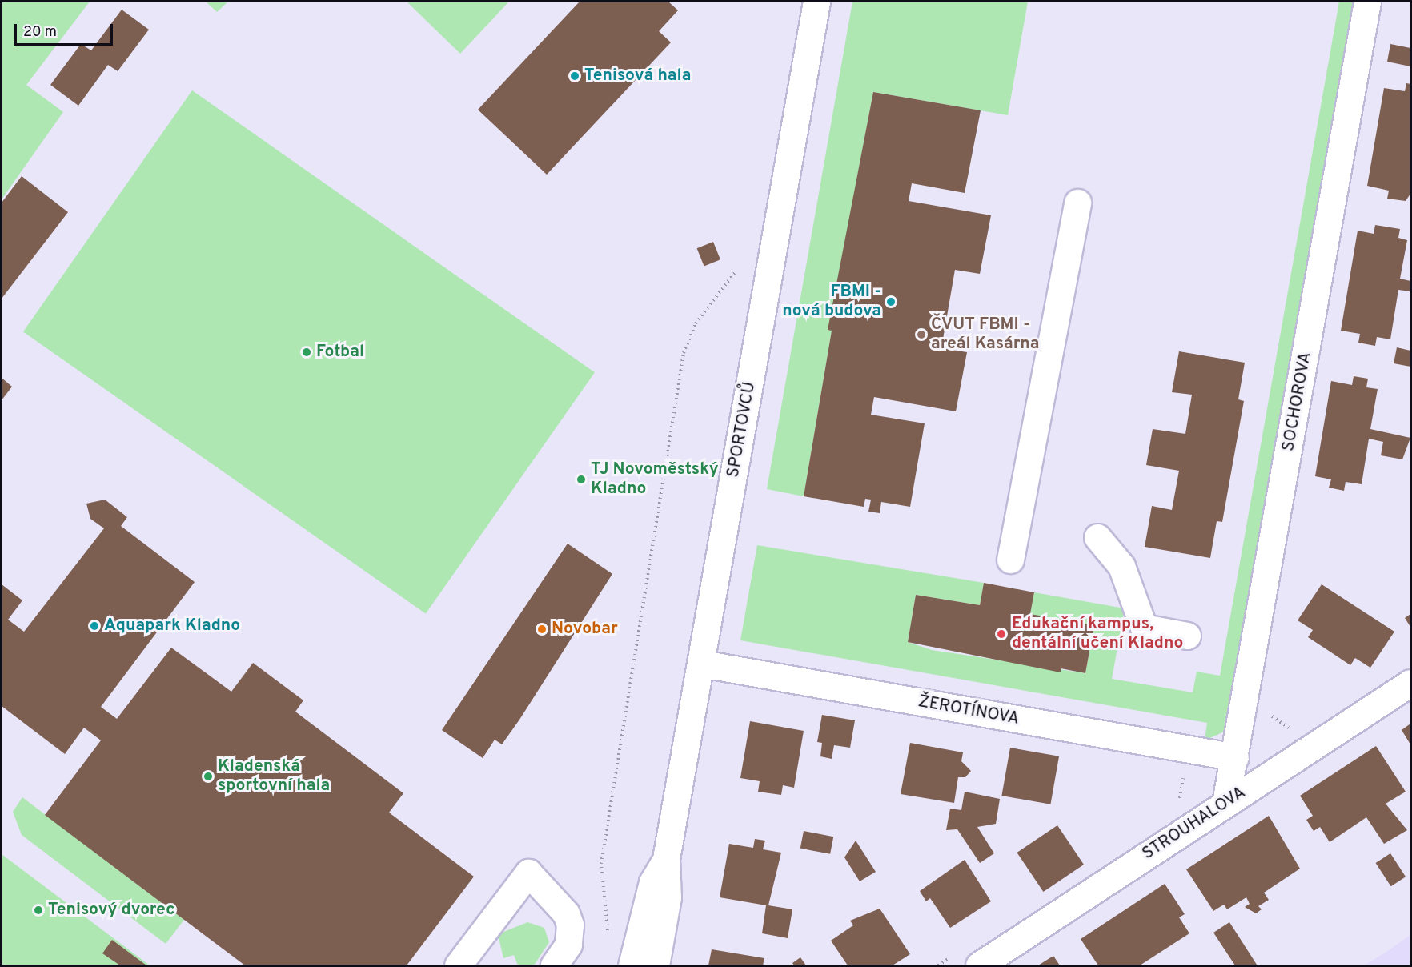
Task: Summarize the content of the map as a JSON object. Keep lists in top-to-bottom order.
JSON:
{
  "streets": {
    "street": [
      "SOCHOROVA",
      "SPORTOVCŮ",
      "ŽEROTÍNOVA",
      "STROUHALOVA"
    ]
  },
  "crossings": [
    ["SOCHOROVA", "ŽEROTÍNOVA"],
    ["SOCHOROVA", "STROUHALOVA"],
    ["SPORTOVCŮ", "ŽEROTÍNOVA"]
  ],
  "places": [
    "Tenisová hala",
    "FBMI - nová budova",
    "ČVUT FBMI - areál Kasárna",
    "Fotbal",
    "TJ Novoměstský Kladno",
    "Aquapark Kladno",
    "Novobar",
    "Edukační kampus, dentální učení Kladno",
    "Kladenská sportovní hala",
    "Tenisový dvorec"
  ],
  "scale_bar": "20 m"
}
